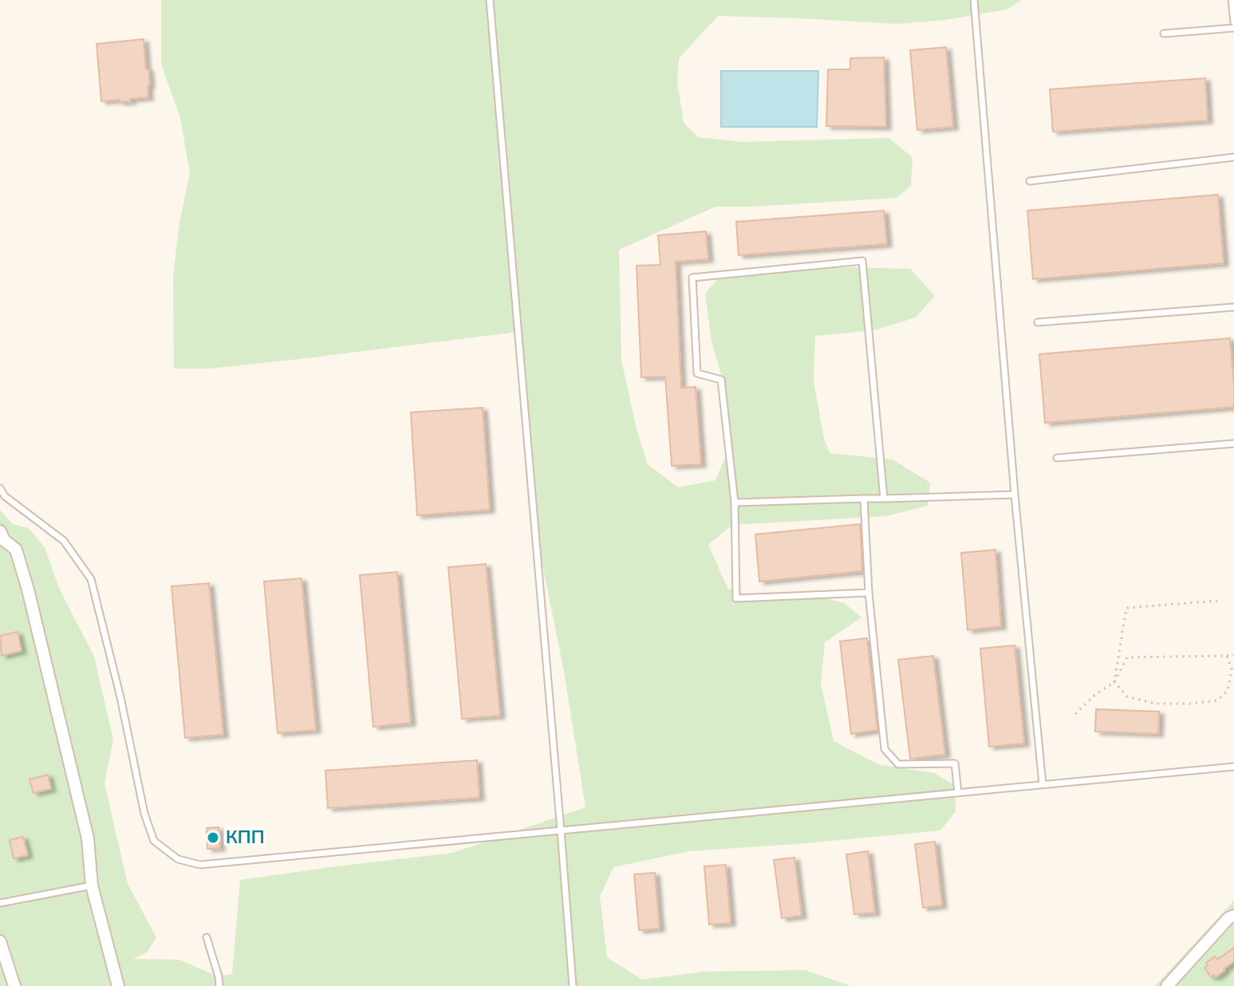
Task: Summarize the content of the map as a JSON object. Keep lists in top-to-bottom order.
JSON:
{
  "places": ["КПП"]
}
